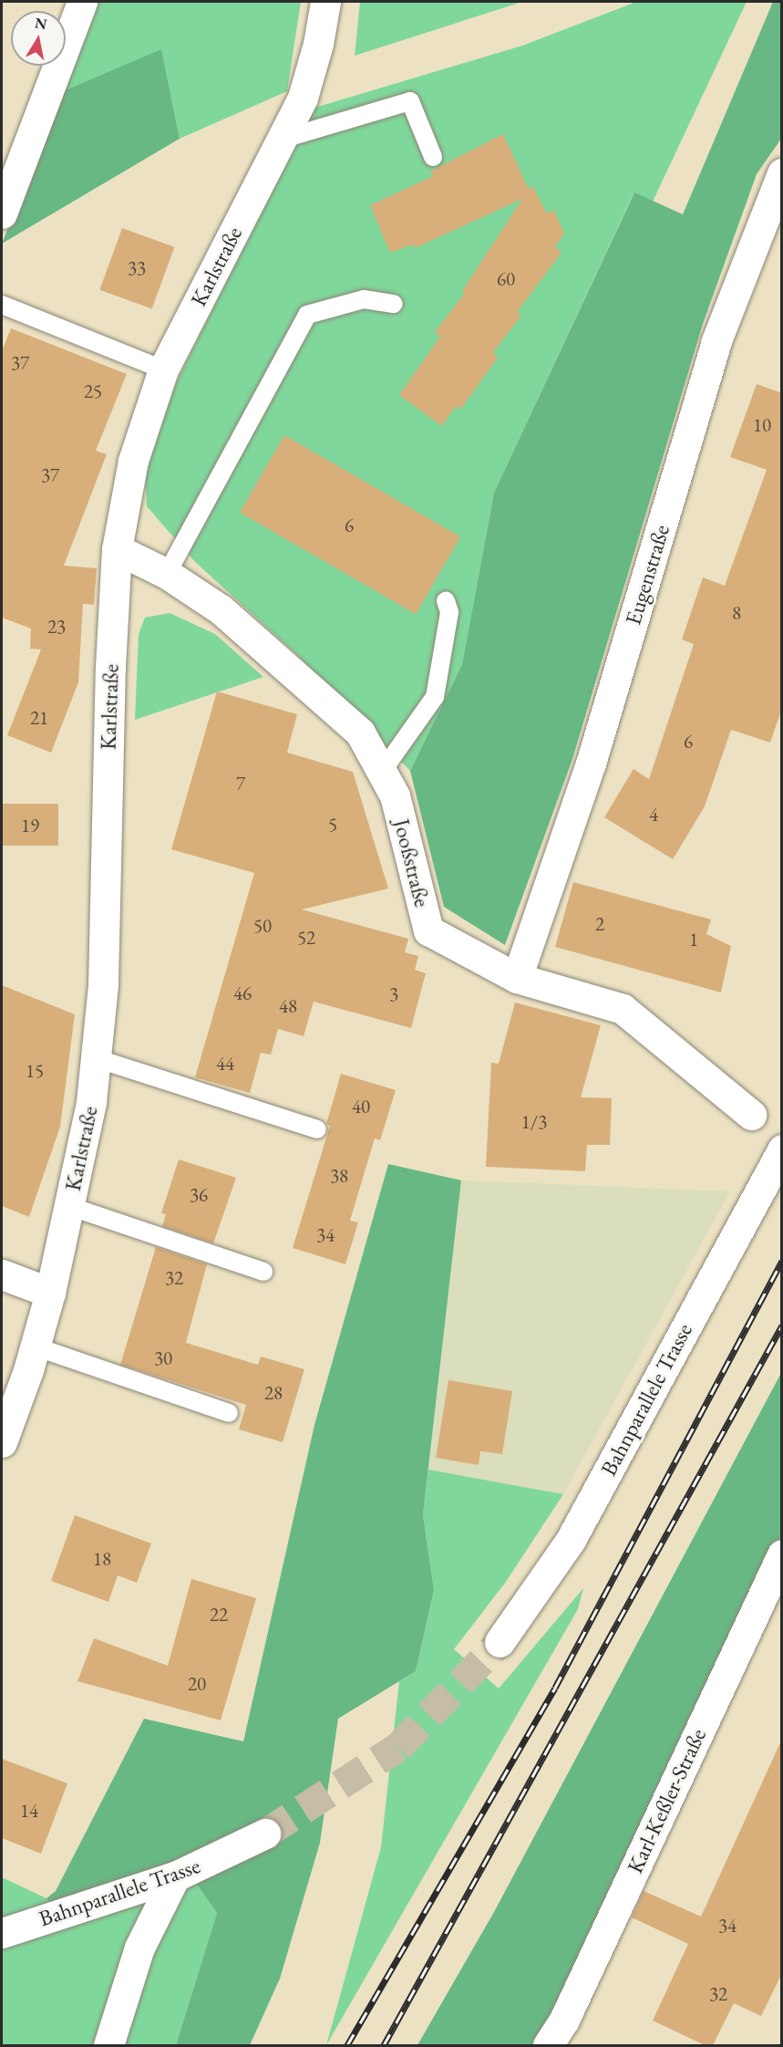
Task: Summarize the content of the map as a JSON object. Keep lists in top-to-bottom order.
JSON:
{
  "streets": {
    "street": [
      "Karlstraße",
      "Eugenstraße",
      "Jooßstraße",
      "Bahnparallele Trasse",
      "Karl-Keßler-Straße"
    ]
  },
  "crossings": [
    ["Karlstraße", "Jooßstraße"],
    ["Eugenstraße", "Jooßstraße"]
  ],
  "house_numbers": [
    "33",
    "60",
    "37",
    "25",
    "10",
    "37",
    "6",
    "8",
    "23",
    "21",
    "6",
    "7",
    "4",
    "5",
    "19",
    "2",
    "50",
    "52",
    "1",
    "46",
    "3",
    "48",
    "44",
    "15",
    "40",
    "1/3",
    "38",
    "36",
    "34",
    "32",
    "30",
    "28",
    "18",
    "22",
    "20",
    "14",
    "34",
    "32"
  ],
  "north": "top"
}
